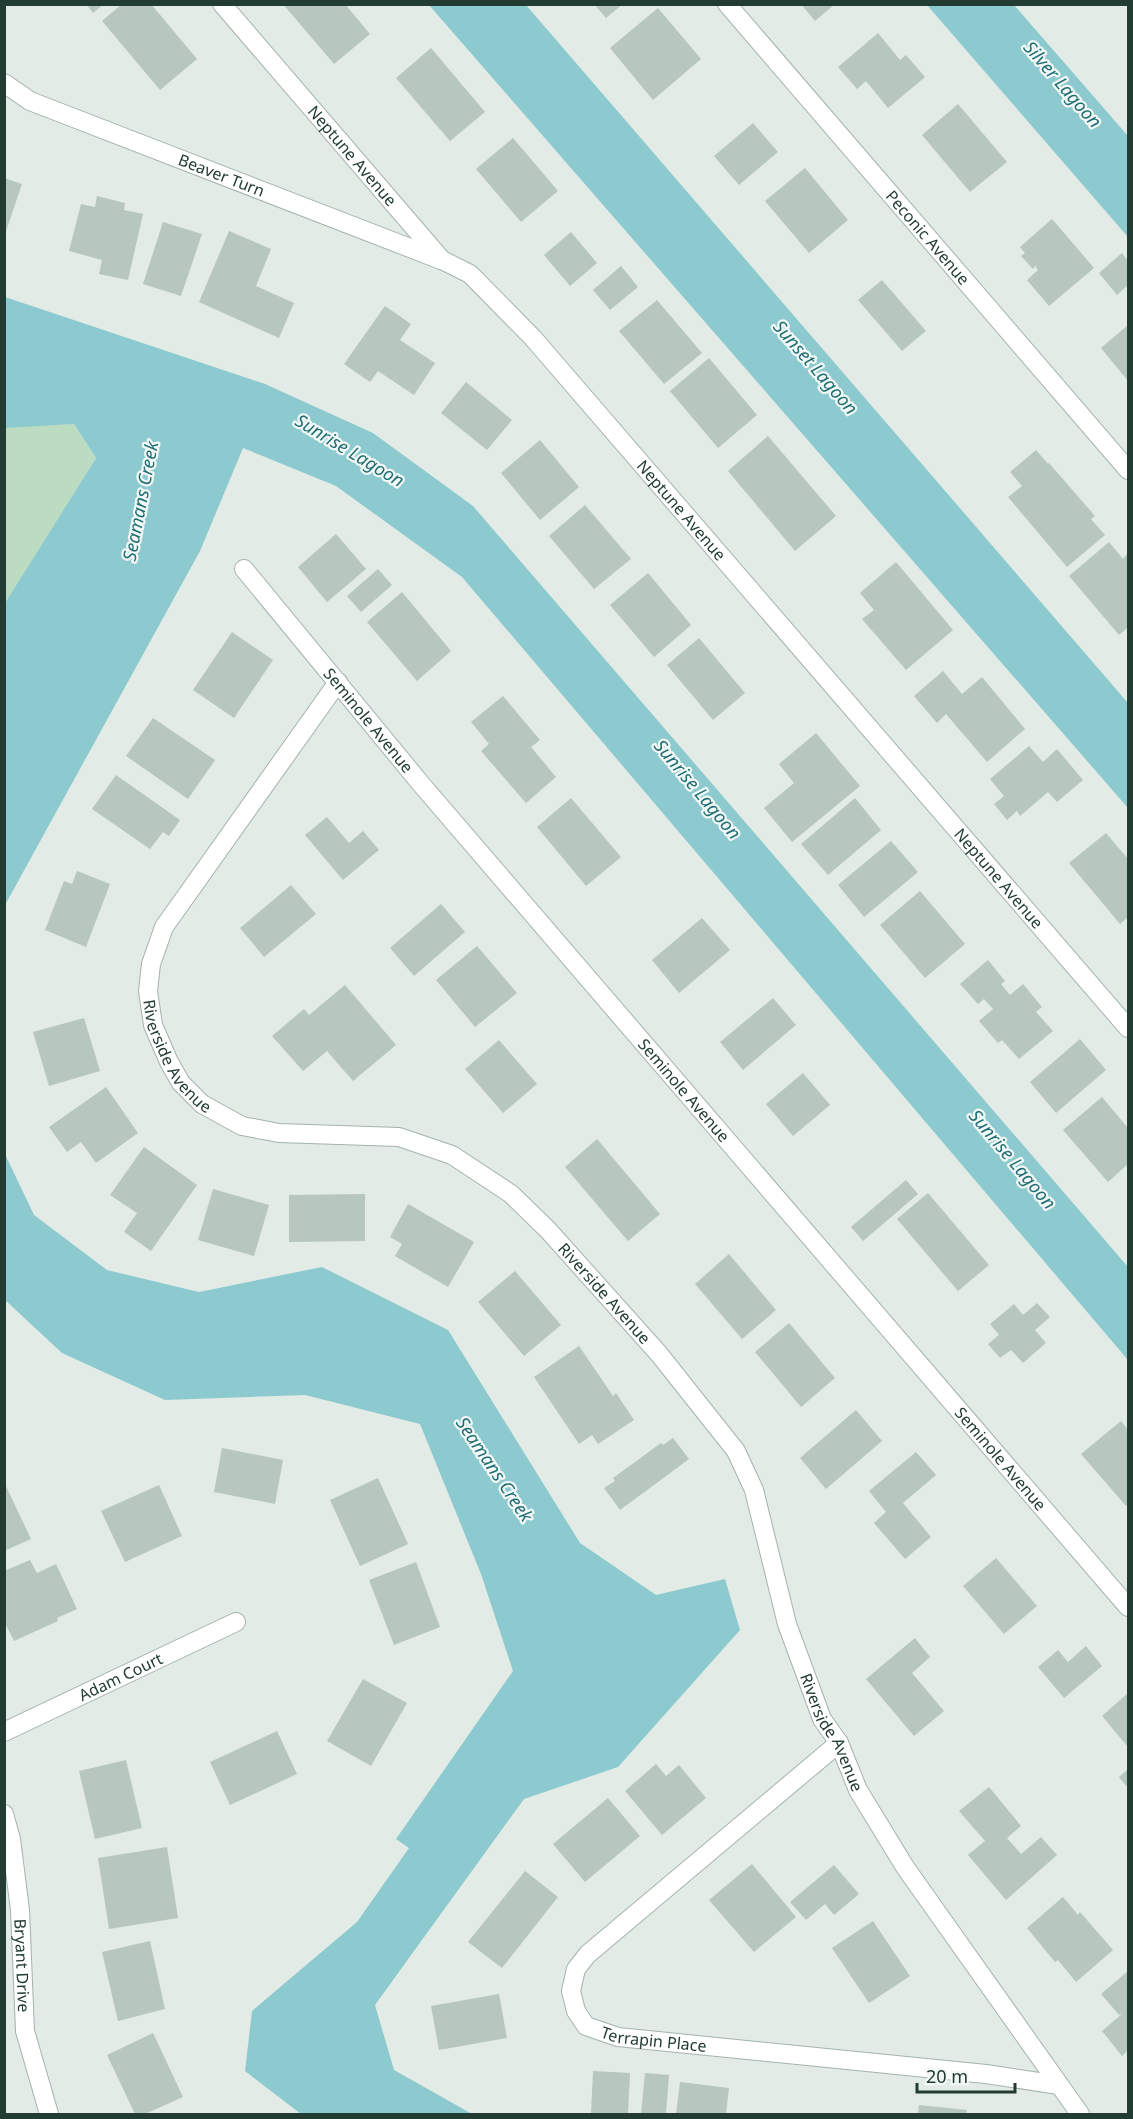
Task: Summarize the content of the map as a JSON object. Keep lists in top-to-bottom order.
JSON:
{
  "streets": {
    "street": [
      "Neptune Avenue",
      "Beaver Turn",
      "Peconic Avenue",
      "Seminole Avenue",
      "Riverside Avenue",
      "Adam Court",
      "Bryant Drive",
      "Terrapin Place"
    ]
  },
  "crossings": [
    ["Neptune Avenue", "Beaver Turn"],
    ["Seminole Avenue", "Riverside Avenue"],
    ["Riverside Avenue", "Terrapin Place"]
  ],
  "water": [
    "Silver Lagoon",
    "Sunset Lagoon",
    "Sunrise Lagoon",
    "Seamans Creek"
  ],
  "scale_bar": "20 m"
}
